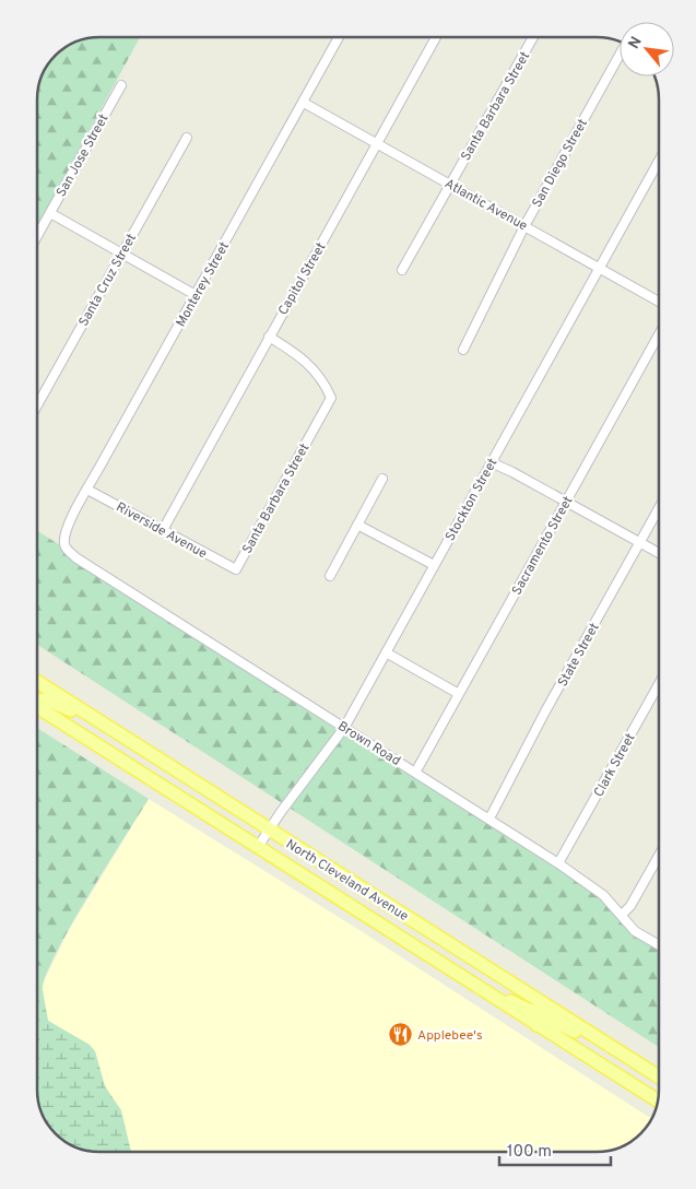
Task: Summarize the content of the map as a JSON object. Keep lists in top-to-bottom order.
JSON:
{
  "streets": {
    "main road": ["North Cleveland Avenue"],
    "street": [
      "Santa Barbara Street",
      "San Jose Street",
      "San Diego Street",
      "Atlantic Avenue",
      "Capitol Street",
      "Santa Cruz Street",
      "Monterey Street",
      "Stockton Street",
      "Riverside Avenue",
      "Sacramento Street",
      "State Street",
      "Brown Road",
      "Clark Street"
    ]
  },
  "crossings": [
    ["Santa Barbara Street", "Atlantic Avenue"],
    ["Santa Barbara Street", "Capitol Street"],
    ["Santa Barbara Street", "Riverside Avenue"],
    ["San Diego Street", "Atlantic Avenue"],
    ["Atlantic Avenue", "Capitol Street"],
    ["Atlantic Avenue", "Monterey Street"],
    ["Atlantic Avenue", "Stockton Street"],
    ["Capitol Street", "Riverside Avenue"],
    ["Monterey Street", "Riverside Avenue"],
    ["Monterey Street", "Brown Road"],
    ["Stockton Street", "Brown Road"],
    ["Stockton Street", "North Cleveland Avenue"],
    ["Sacramento Street", "Brown Road"],
    ["State Street", "Brown Road"],
    ["Brown Road", "Clark Street"]
  ],
  "places": {
    "restaurant": ["Applebee's"]
  },
  "scale_bar": "100 m",
  "north": "top left"
}
